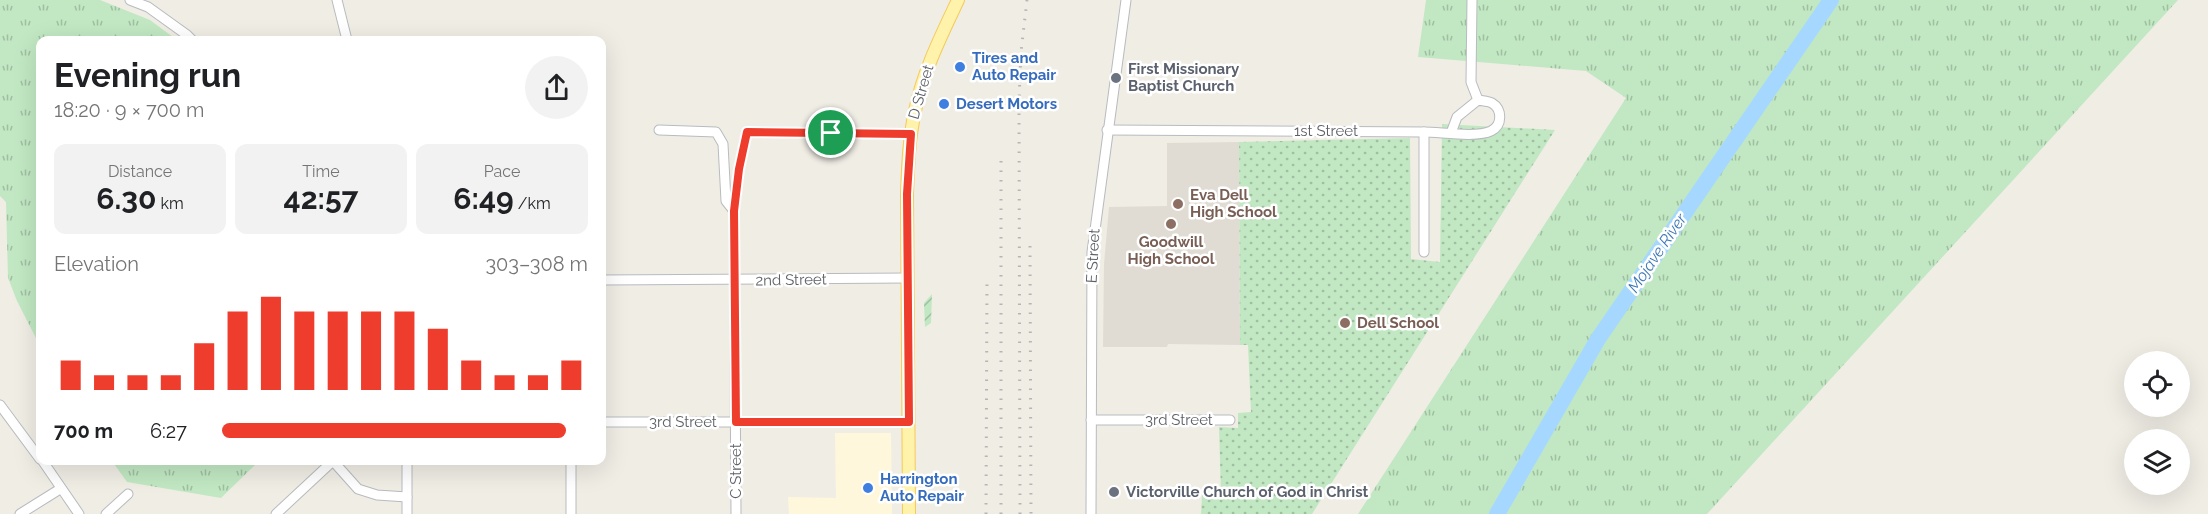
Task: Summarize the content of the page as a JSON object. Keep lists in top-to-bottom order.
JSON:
{
  "streets": {
    "main road": ["D Street"],
    "street": [
      "1st Street",
      "E Street",
      "2nd Street",
      "3rd Street",
      "C Street"
    ]
  },
  "crossings": [
    ["D Street", "2nd Street"],
    ["D Street", "3rd Street"],
    ["1st Street", "E Street"],
    ["E Street", "3rd Street"],
    ["2nd Street", "C Street"],
    ["3rd Street", "C Street"]
  ],
  "water": ["Mojave River"],
  "places": [
    "Tires and Auto Repair",
    "First Missionary Baptist Church",
    "Desert Motors",
    "Eva Dell High School",
    "Goodwill High School",
    "Dell School",
    "Harrington Auto Repair",
    "Victorville Church of God in Christ"
  ],
  "page": {
    "heading": ["Evening run", "18:20 · 9 × 700 m"],
    "stats": [
      ["Distance", "6.30 km"],
      ["Time", "42:57"],
      ["Pace", "6:49 /km"]
    ],
    "chart": ["Elevation", "303–308 m"],
    "list": [
      {
        "name": "700 m",
        "note": "6:27"
      }
    ]
  }
}
